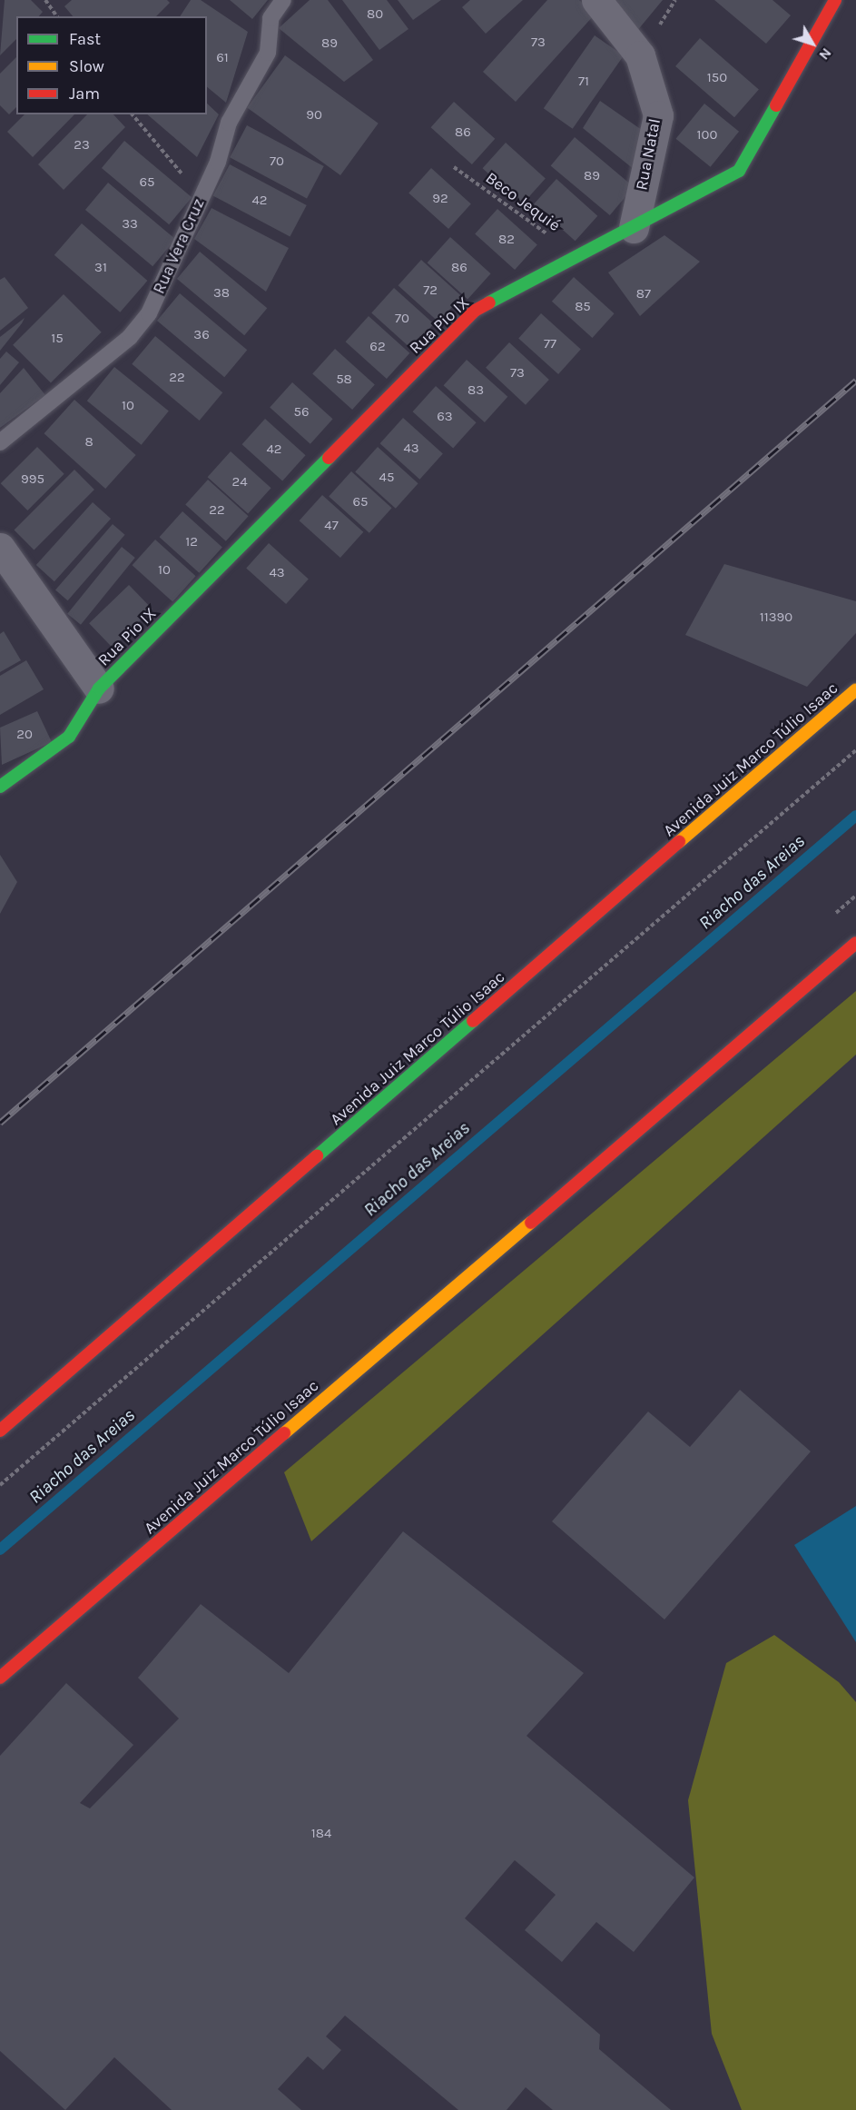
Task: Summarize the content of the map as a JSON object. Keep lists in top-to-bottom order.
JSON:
{
  "streets": {
    "main road": ["Rua Pio IX", "Avenida Juiz Marco Túlio Isaac"],
    "street": ["Rua Natal"],
    "lane": ["Rua Vera Cruz"],
    "path": ["Beco Jequié"]
  },
  "crossings": [
    ["Rua Natal", "Rua Pio IX"],
    ["Beco Jequié", "Rua Pio IX"]
  ],
  "water": ["Riacho das Areias"],
  "house_numbers": [
    "80",
    "73",
    "89",
    "61",
    "150",
    "71",
    "90",
    "86",
    "100",
    "23",
    "70",
    "89",
    "65",
    "92",
    "42",
    "33",
    "82",
    "31",
    "86",
    "72",
    "38",
    "87",
    "85",
    "70",
    "36",
    "15",
    "77",
    "62",
    "73",
    "22",
    "58",
    "83",
    "10",
    "56",
    "63",
    "8",
    "43",
    "42",
    "45",
    "995",
    "24",
    "65",
    "22",
    "47",
    "12",
    "10",
    "43",
    "11390",
    "20",
    "184"
  ],
  "legend": ["Fast", "Slow", "Jam"],
  "north": "bottom right"
}
